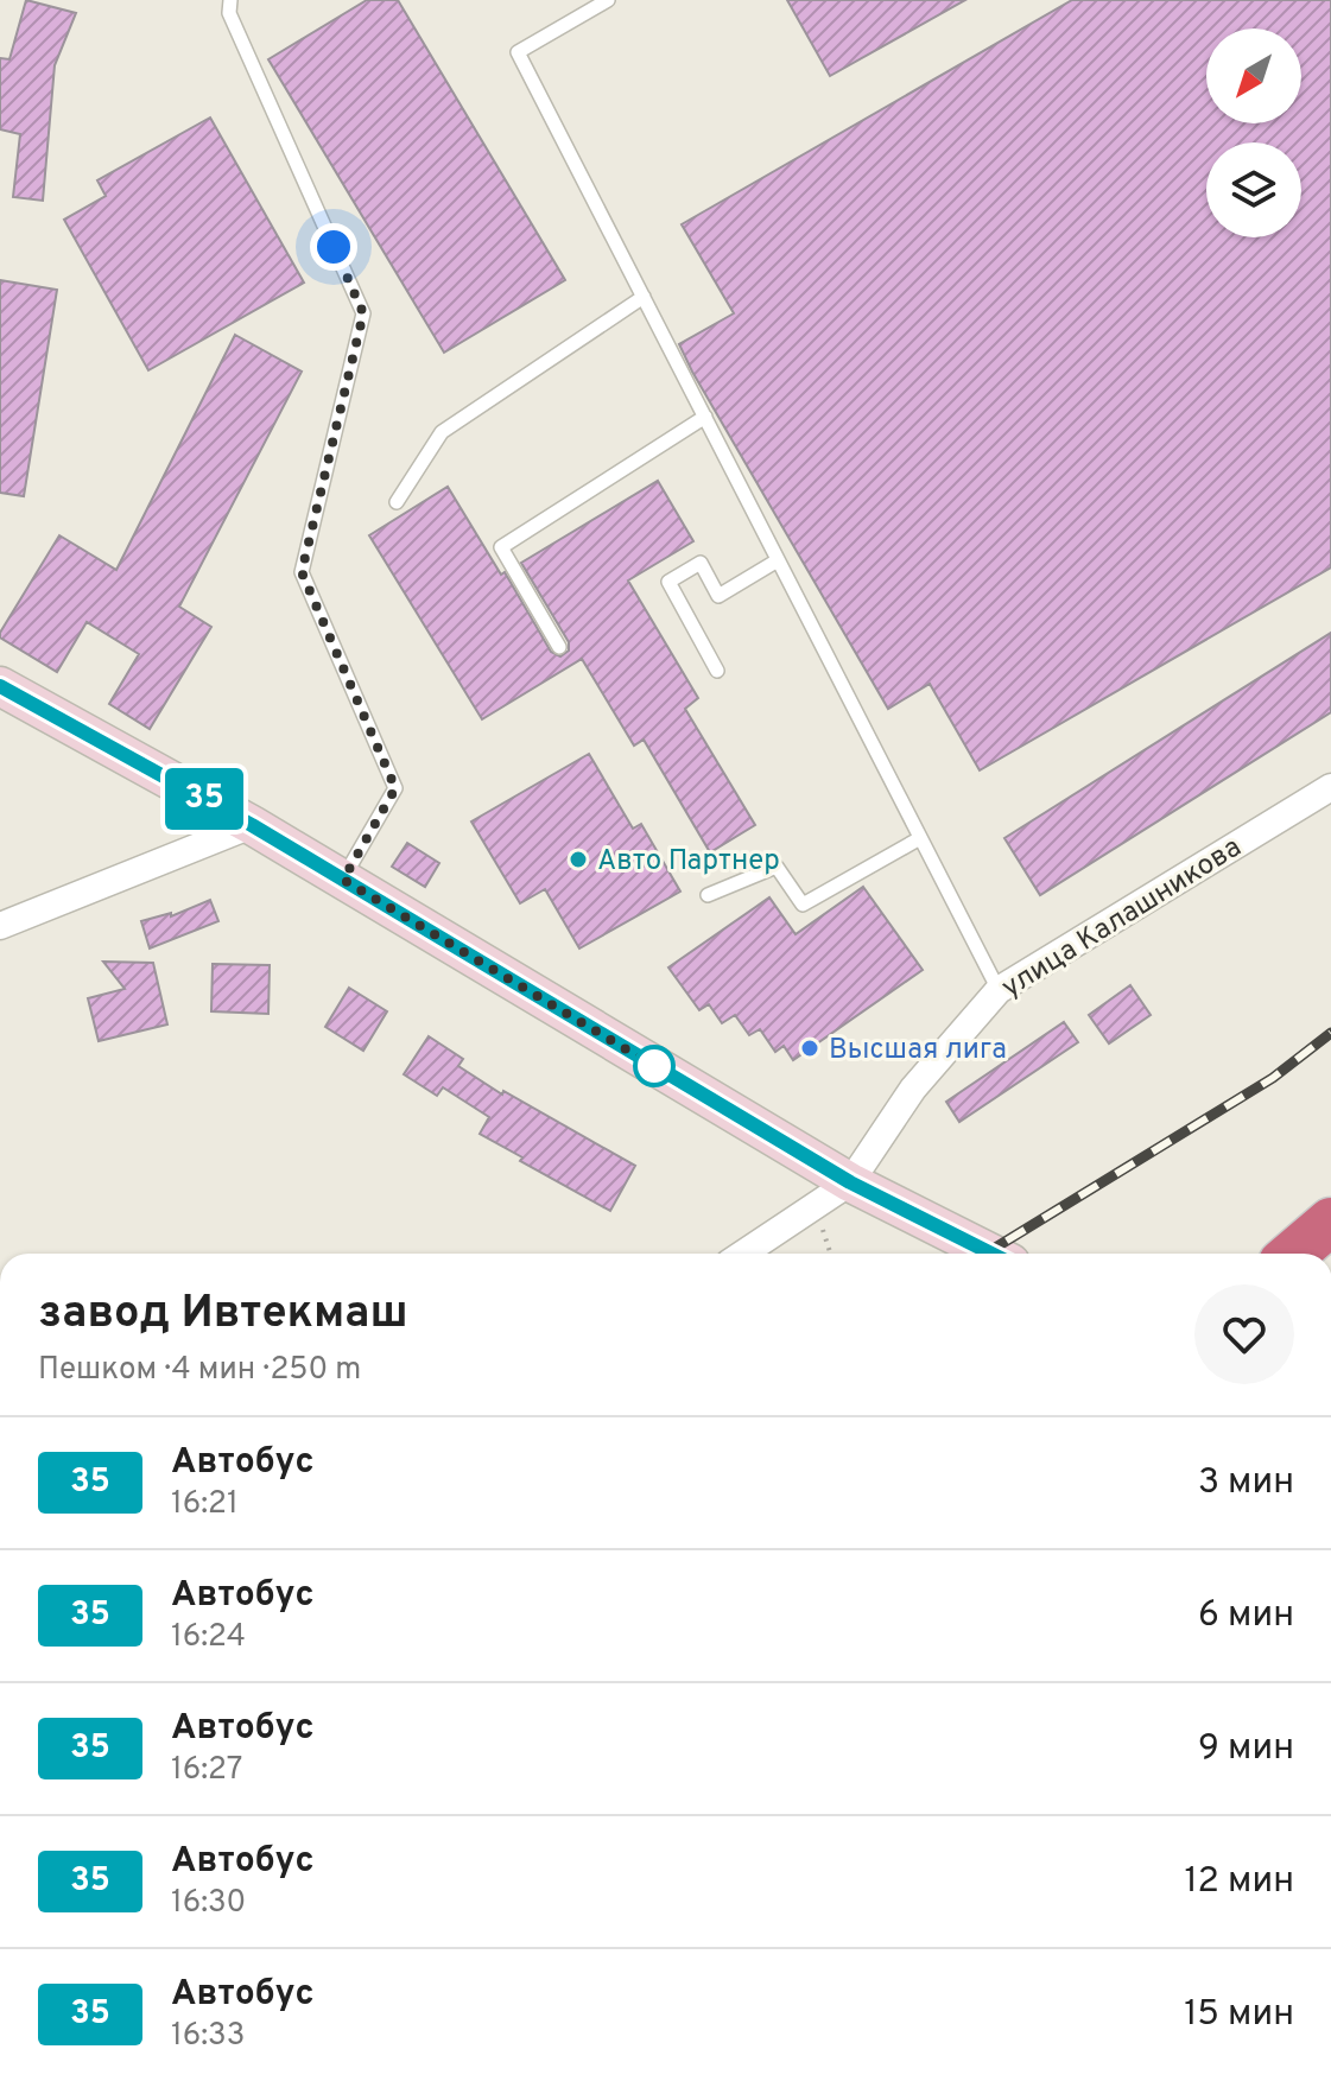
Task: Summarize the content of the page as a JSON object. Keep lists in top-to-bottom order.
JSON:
{
  "streets": {
    "street": ["улица Калашникова"]
  },
  "places": ["Авто Партнер", "Высшая лига"],
  "lines": ["bus line 35"],
  "north": "bottom left",
  "page": {
    "on_map": "35",
    "heading": ["завод Ивтекмаш", "Пешком · 4 мин · 250 m"],
    "list": [
      {
        "mark": "35",
        "name": "Автобус",
        "note": "16:21",
        "value": "3 мин"
      },
      {
        "mark": "35",
        "name": "Автобус",
        "note": "16:24",
        "value": "6 мин"
      },
      {
        "mark": "35",
        "name": "Автобус",
        "note": "16:27",
        "value": "9 мин"
      },
      {
        "mark": "35",
        "name": "Автобус",
        "note": "16:30",
        "value": "12 мин"
      },
      {
        "mark": "35",
        "name": "Автобус",
        "note": "16:33",
        "value": "15 мин"
      }
    ]
  }
}
